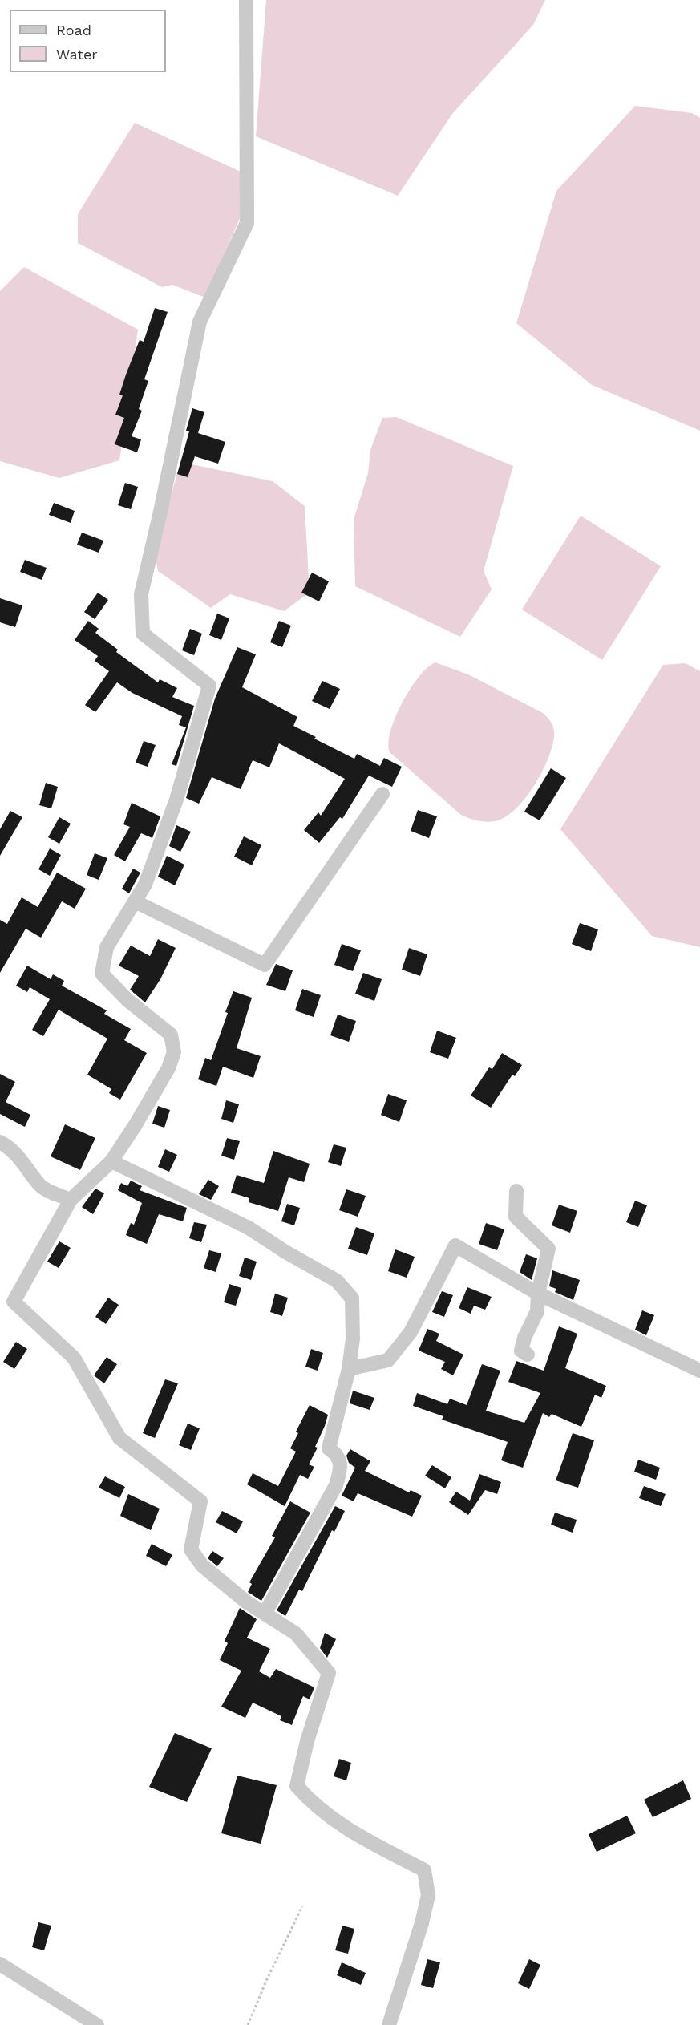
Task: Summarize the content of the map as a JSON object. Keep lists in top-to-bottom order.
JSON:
{
  "legend": ["Road", "Water"]
}
